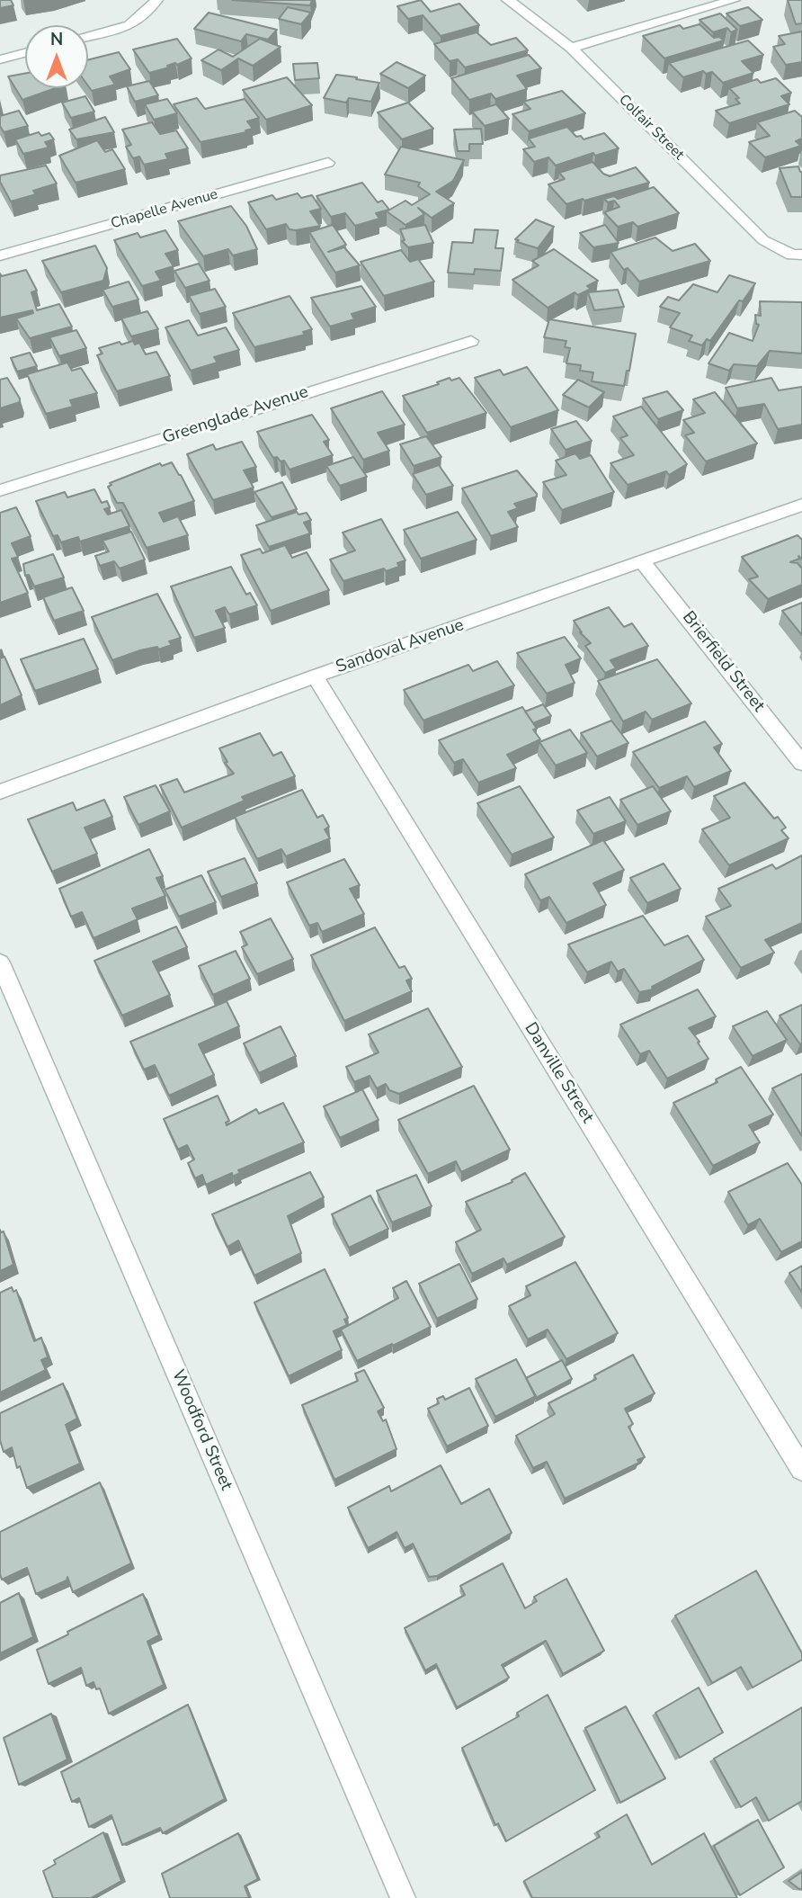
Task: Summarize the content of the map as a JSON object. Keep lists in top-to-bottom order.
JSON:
{
  "streets": {
    "street": [
      "Colfair Street",
      "Chapelle Avenue",
      "Greenglade Avenue",
      "Sandoval Avenue",
      "Brierfield Street",
      "Danville Street",
      "Woodford Street"
    ]
  },
  "crossings": [
    ["Sandoval Avenue", "Brierfield Street"],
    ["Sandoval Avenue", "Danville Street"]
  ],
  "north": "top"
}
